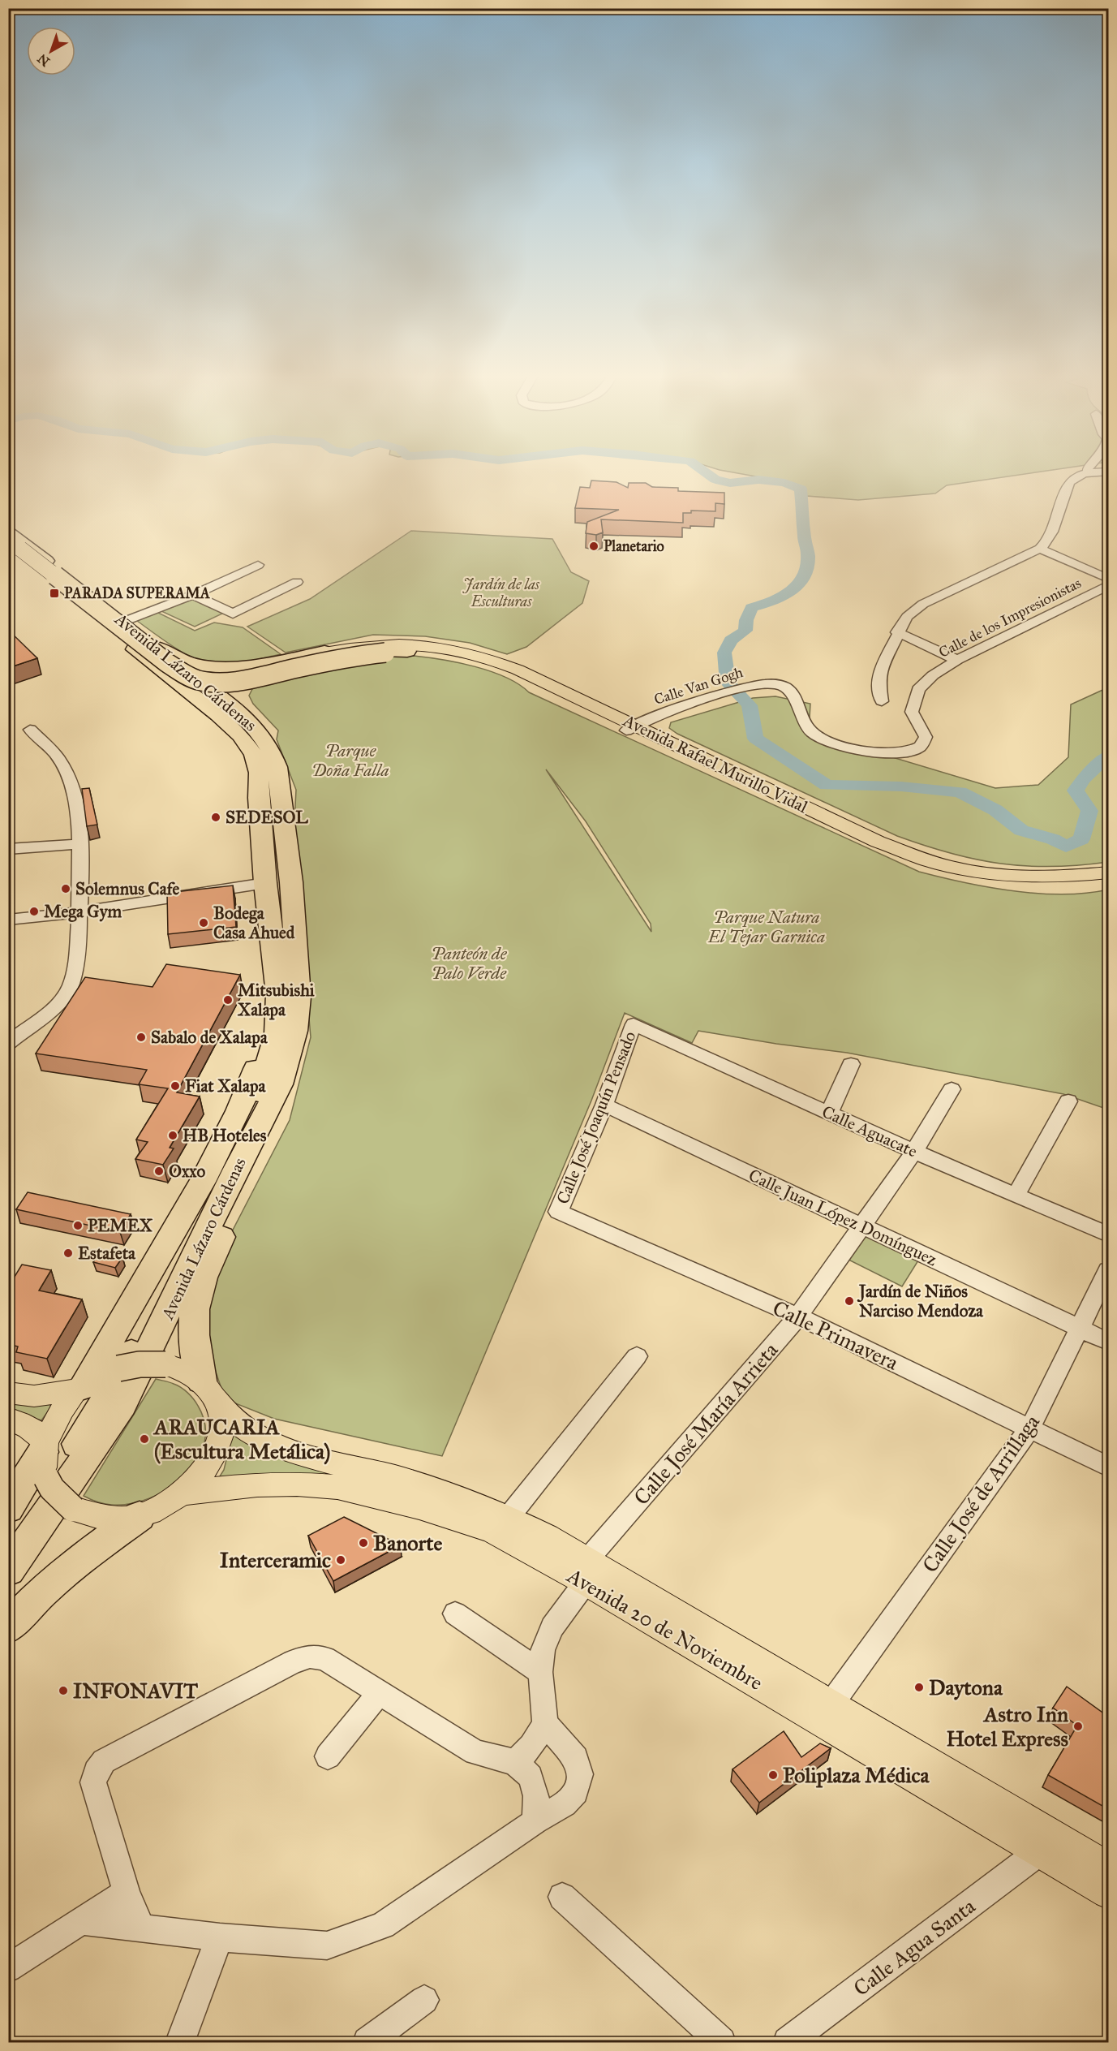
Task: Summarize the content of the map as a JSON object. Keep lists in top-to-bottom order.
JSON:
{
  "streets": {
    "highway": ["Avenida Lázaro Cárdenas"],
    "main road": ["Avenida Rafael Murillo Vidal", "Avenida 20 de Noviembre"],
    "street": [
      "Calle de los Impresionistas",
      "Calle Van Gogh",
      "Calle José Joaquín Pensado",
      "Calle Aguacate",
      "Calle Juan López Domínguez",
      "Calle Primavera",
      "Calle José María Arrieta",
      "Calle José de Arrillaga",
      "Calle Agua Santa"
    ]
  },
  "crossings": [
    ["Calle de los Impresionistas", "Calle Van Gogh"],
    ["Calle Van Gogh", "Avenida Rafael Murillo Vidal"],
    ["Calle José Joaquín Pensado", "Calle Aguacate"],
    ["Calle José Joaquín Pensado", "Calle Juan López Domínguez"],
    ["Calle José Joaquín Pensado", "Calle Primavera"],
    ["Calle Aguacate", "Calle José María Arrieta"],
    ["Calle Juan López Domínguez", "Calle José María Arrieta"],
    ["Calle Juan López Domínguez", "Calle José de Arrillaga"],
    ["Calle Primavera", "Calle José María Arrieta"],
    ["Calle Primavera", "Calle José de Arrillaga"],
    ["Calle José María Arrieta", "Avenida 20 de Noviembre"],
    ["Calle José de Arrillaga", "Avenida 20 de Noviembre"],
    ["Avenida 20 de Noviembre", "Calle Agua Santa"]
  ],
  "parks": [
    "Jardín de las Esculturas",
    "Parque Doña Falla",
    "Parque Natura El Tejar Garnica",
    "Panteón de Palo Verde"
  ],
  "places": {
    "other": [
      "Planetario",
      "SEDESOL",
      "Solemnus Cafe",
      "Mega Gym",
      "Bodega Casa Ahued",
      "Mitsubishi Xalapa",
      "Sabalo de Xalapa",
      "Fiat Xalapa",
      "HB Hoteles",
      "Oxxo",
      "PEMEX",
      "Estafeta",
      "Jardín de Niños Narciso Mendoza",
      "ARAUCARIA (Escultura Metálica)",
      "Banorte",
      "Interceramic",
      "Daytona",
      "INFONAVIT",
      "Astro Inn Hotel Express",
      "Poliplaza Médica"
    ],
    "transit": ["PARADA SUPERAMA"]
  },
  "north": "bottom left"
}
